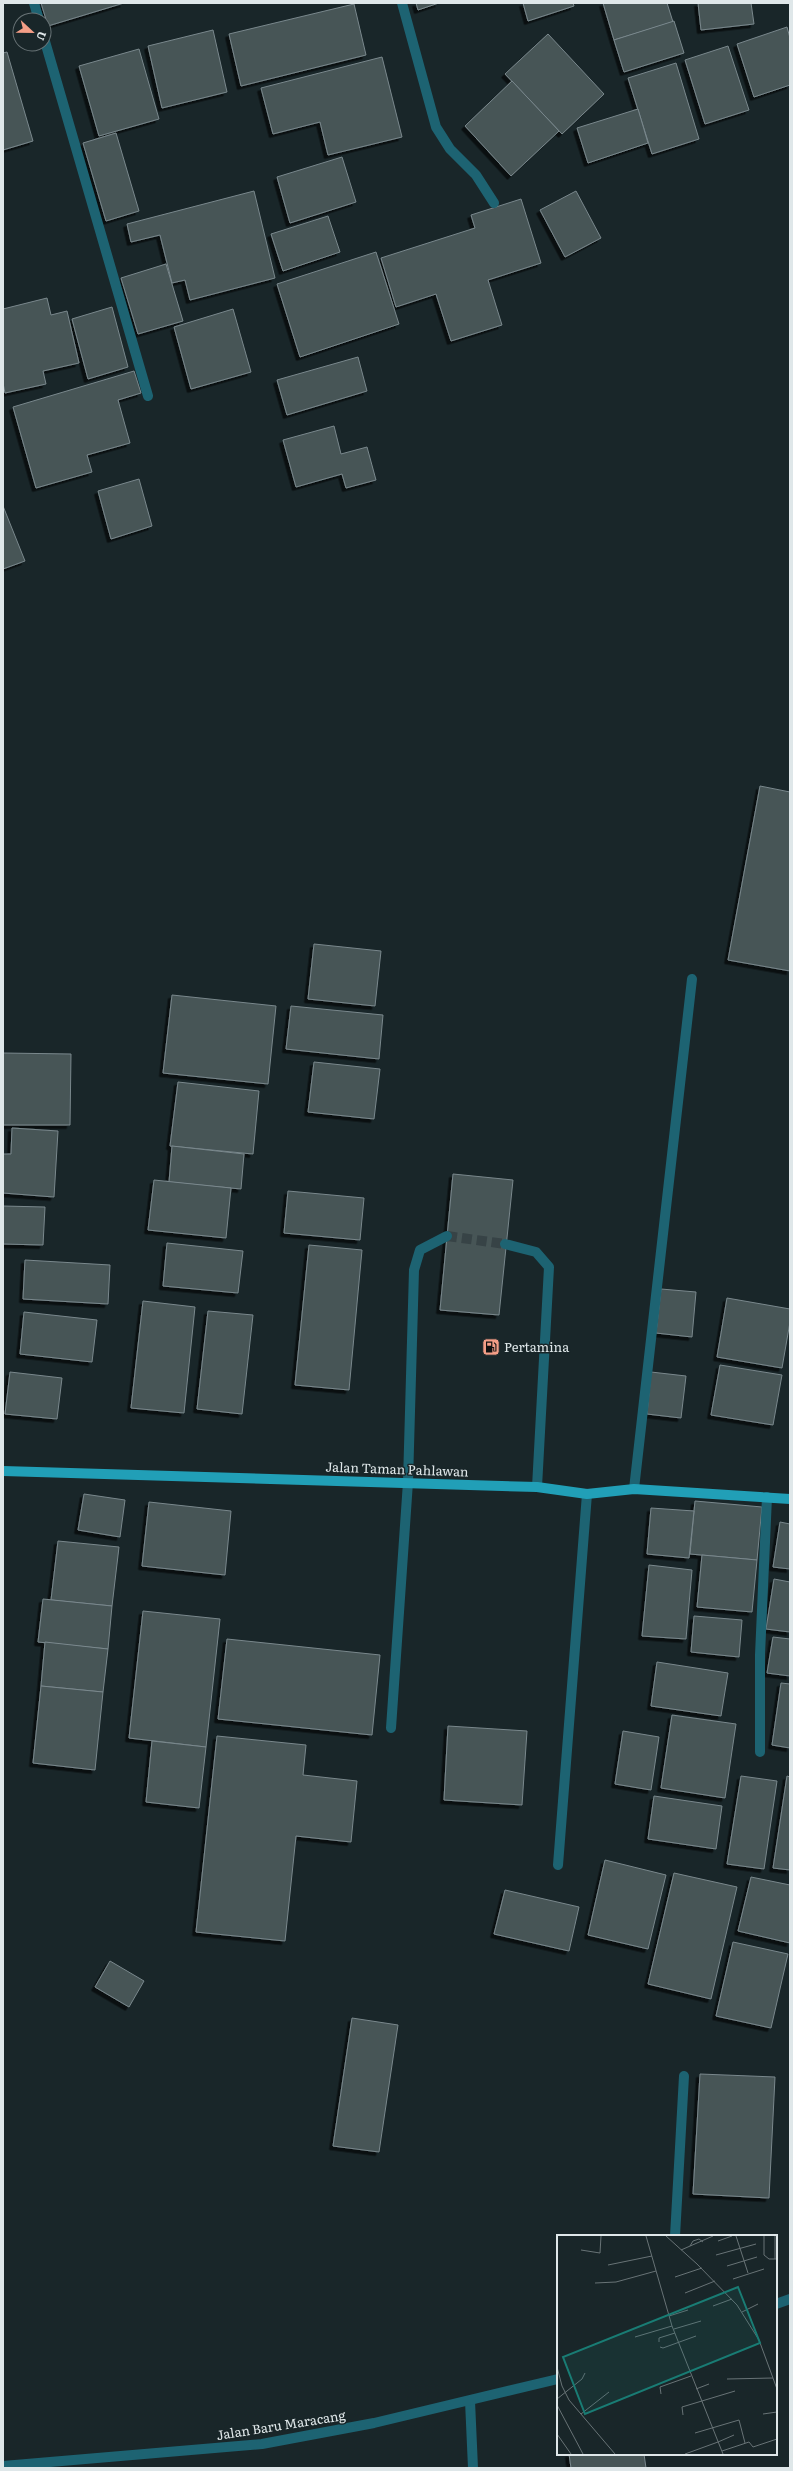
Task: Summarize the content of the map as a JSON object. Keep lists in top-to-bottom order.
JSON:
{
  "streets": {
    "main road": ["Jalan Taman Pahlawan"],
    "street": ["Jalan Baru Maracang"]
  },
  "places": {
    "fuel station": ["Pertamina"]
  },
  "north": "right"
}
